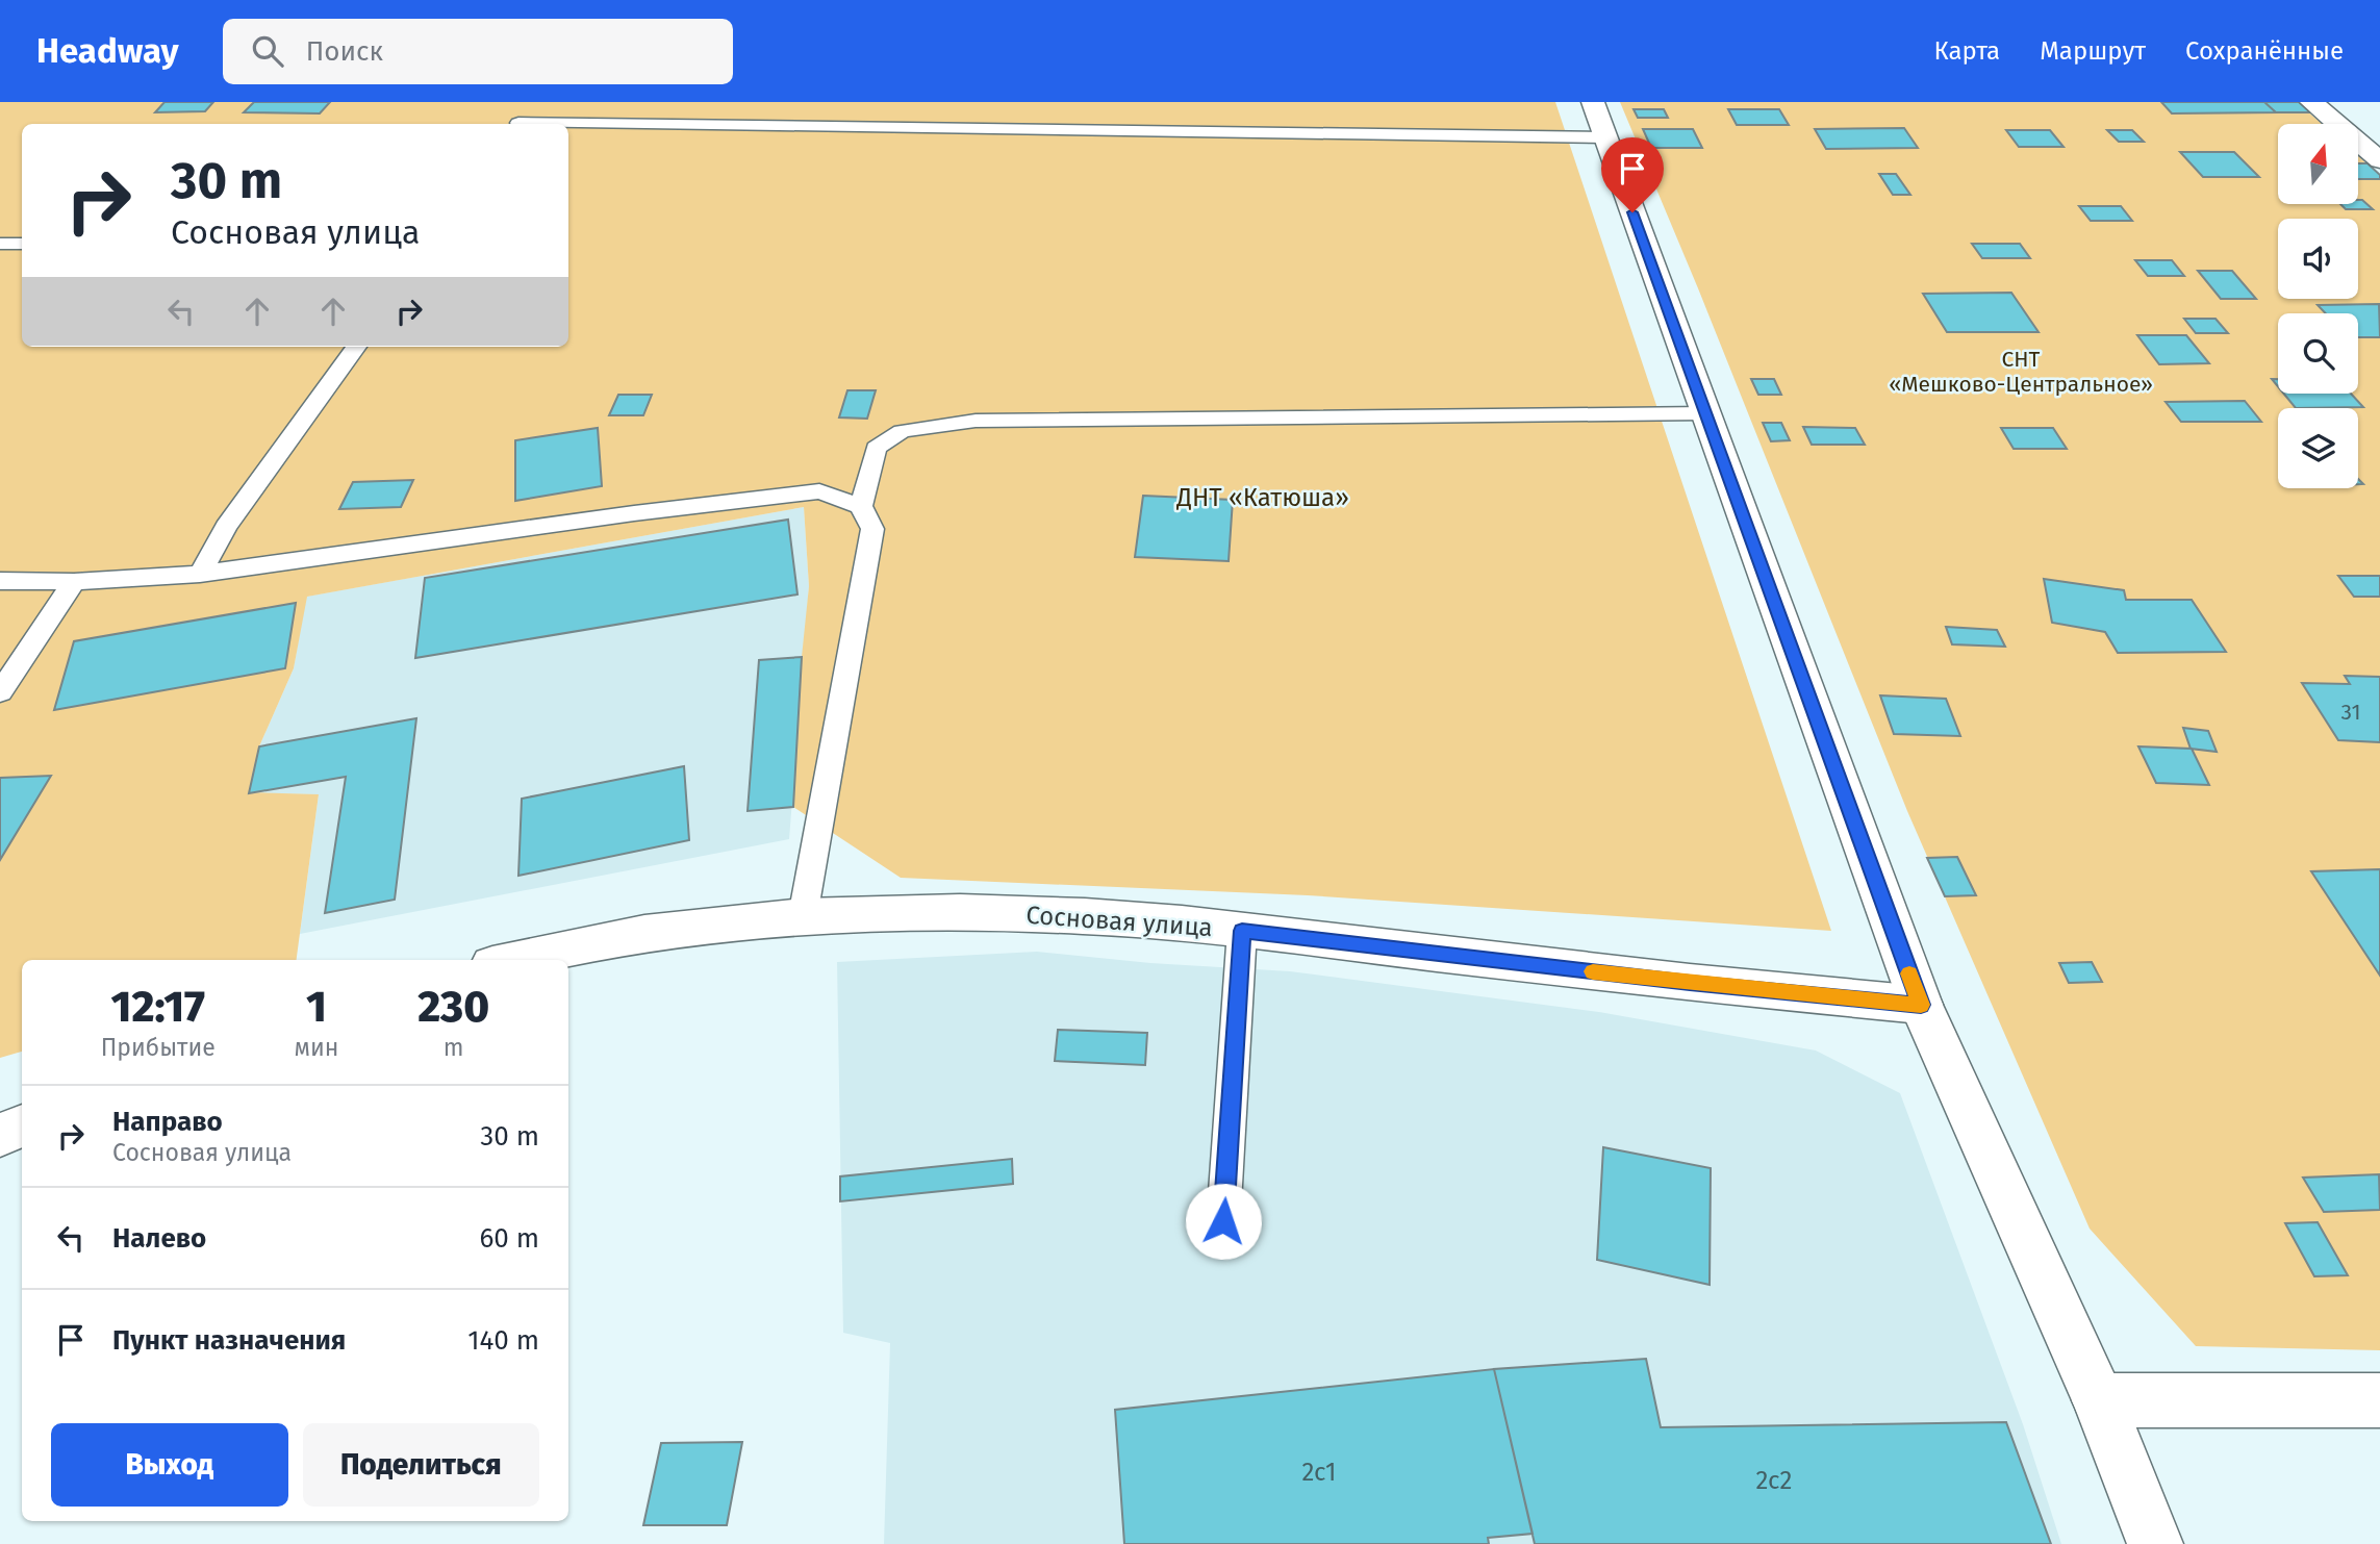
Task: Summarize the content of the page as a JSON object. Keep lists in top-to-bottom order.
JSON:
{
  "streets": {
    "street": ["Сосновая улица"]
  },
  "parks": ["СНТ «Мешково-Центральное»", "ДНТ «Катюша»"],
  "house_numbers": ["31", "2с1", "2с2"],
  "north": "top",
  "page": {
    "header": "Headway",
    "search": "Поиск",
    "nav": ["Карта", "Маршрут", "Сохранённые"],
    "turn": ["30 m", "Сосновая улица"],
    "eta": [
      "12:17",
      "Прибытие",
      "1",
      "мин",
      "230",
      "m"
    ],
    "list": [
      {
        "name": "Направо",
        "note": "Сосновая улица",
        "value": "30 m"
      },
      {
        "name": "Налево",
        "value": "60 m"
      },
      {
        "name": "Пункт назначения",
        "value": "140 m"
      }
    ],
    "buttons": ["Выход", "Поделиться"]
  }
}
